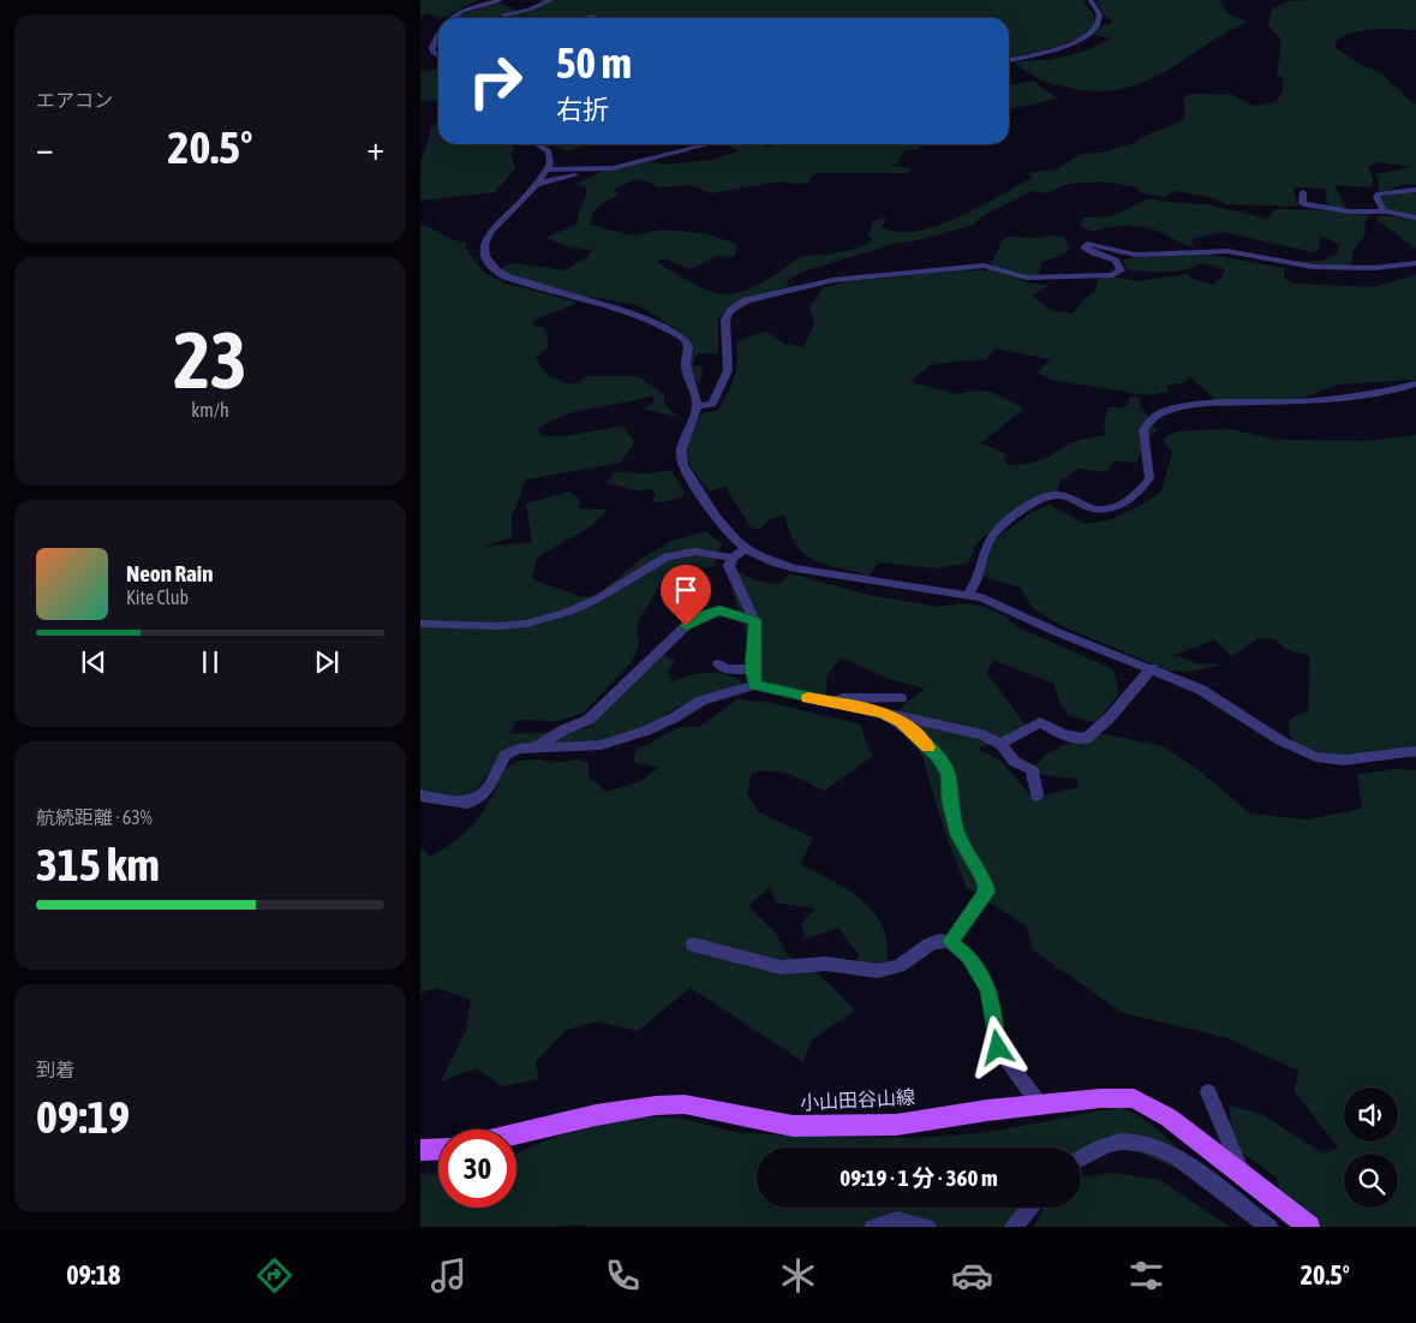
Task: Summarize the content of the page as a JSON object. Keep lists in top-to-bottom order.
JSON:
{
  "streets": {
    "main road": ["小山田谷山線"]
  },
  "page": {
    "tile": [
      "エアコン",
      ["23", "km/h"],
      ["航続距離 · 63%", "315 km"],
      ["到着", "09:19"]
    ],
    "turn": ["50 m", "右折"],
    "heat": ["−", "20.5°", "+"],
    "song": ["Neon Rain", "Kite Club"],
    "limit": "30",
    "trip": "09:19 · 1 分 · 360 m",
    "tabs": ["09:18", "20.5°"]
  }
}
